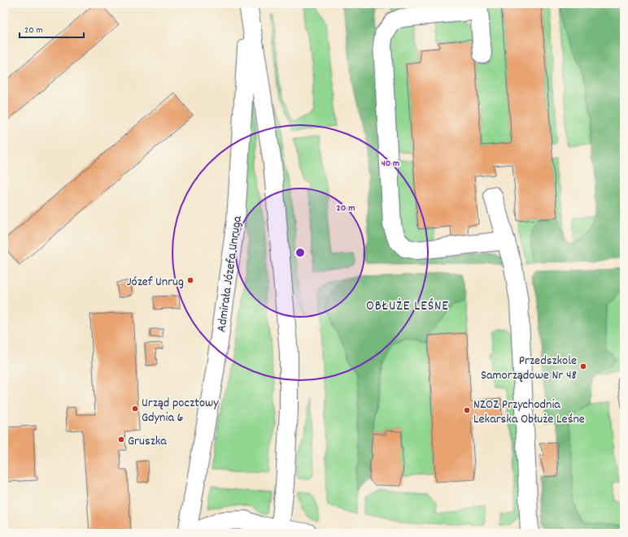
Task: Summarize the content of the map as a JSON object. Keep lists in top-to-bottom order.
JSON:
{
  "streets": {
    "street": ["Admirała Józefa Unruga"]
  },
  "districts": ["OBŁUŻE LEŚNE"],
  "places": [
    "Józef Unrug",
    "Przedszkole Samorządowe Nr 48",
    "Urząd pocztowy Gdynia 6",
    "NZOZ Przychodnia Lekarska Obłuże Leśne",
    "Gruszka"
  ],
  "scale_bar": "20 m",
  "rings": ["40 m", "20 m"]
}
